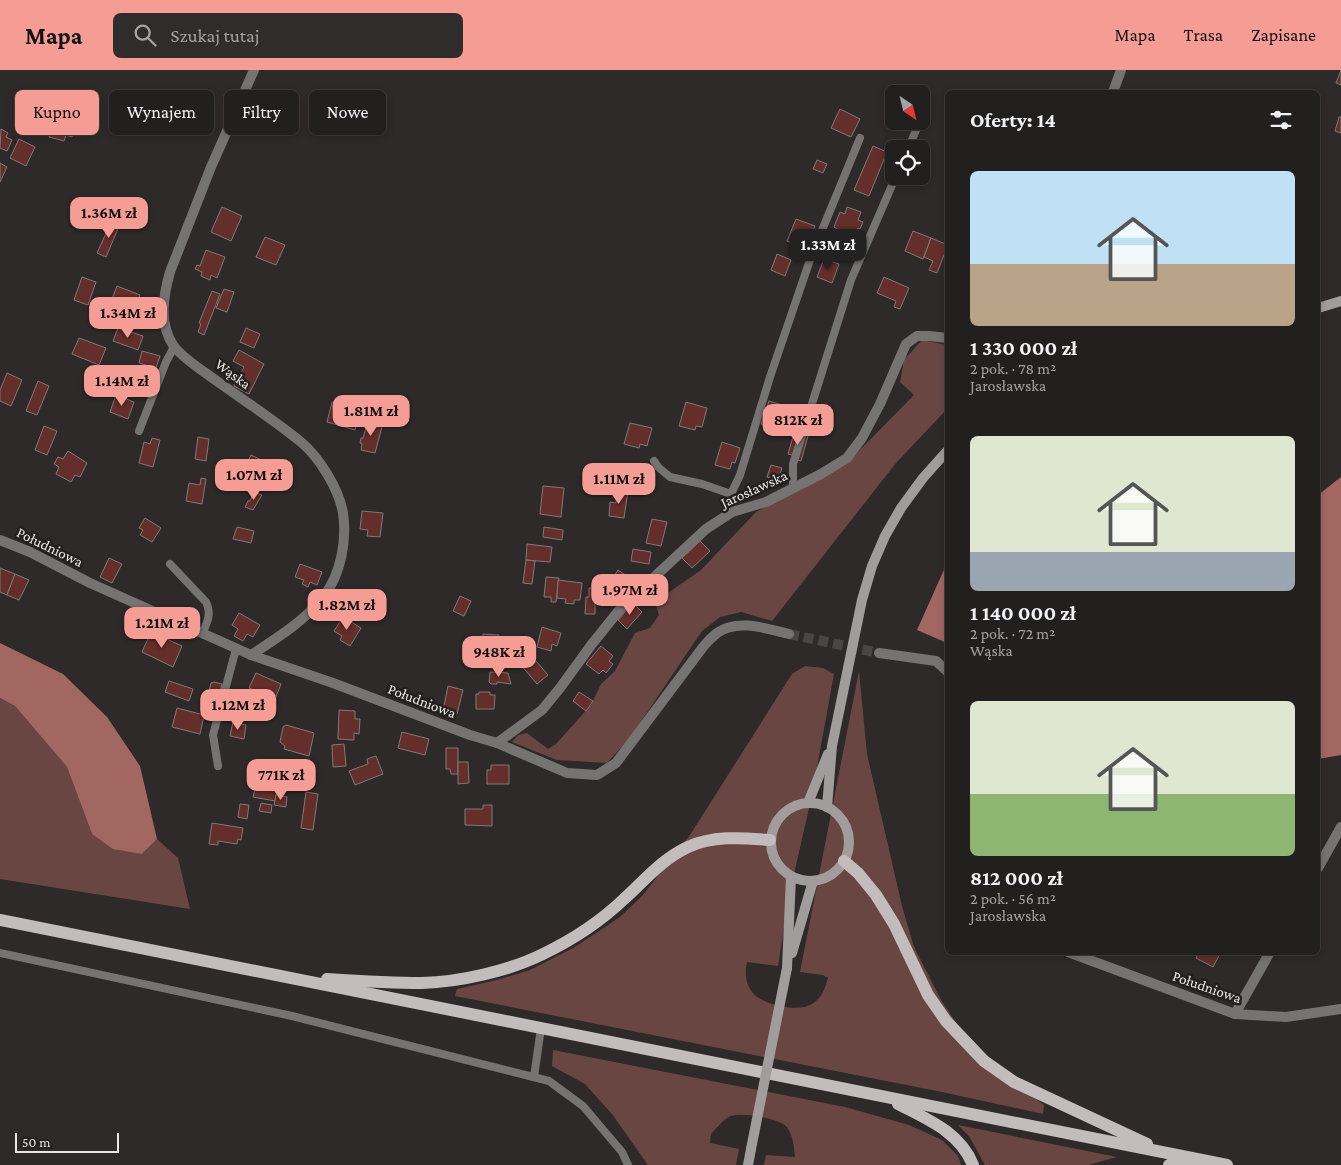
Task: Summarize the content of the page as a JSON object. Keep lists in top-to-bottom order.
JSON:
{
  "streets": {
    "street": ["Wąska", "Jarosławska", "Południowa"]
  },
  "crossings": [
    ["Wąska", "Południowa"],
    ["Jarosławska", "Południowa"]
  ],
  "scale_bar": "50 m",
  "north": "bottom right",
  "page": {
    "header": "Mapa",
    "search": "Szukaj tutaj",
    "nav": ["Mapa", "Trasa", "Zapisane"],
    "chip": [
      "Kupno",
      "Wynajem",
      "Filtry",
      "Nowe"
    ],
    "heading": "Oferty: 14",
    "list": [
      {
        "name": "1 330 000 zł",
        "note": "2 pok. · 78 m² · Jarosławska"
      },
      {
        "name": "1 140 000 zł",
        "note": "2 pok. · 72 m² · Wąska"
      },
      {
        "name": "812 000 zł",
        "note": "2 pok. · 56 m² · Jarosławska"
      }
    ],
    "price": [
      "1.36M zł",
      "1.33M zł",
      "1.34M zł",
      "1.14M zł",
      "1.81M zł",
      "812K zł",
      "1.07M zł",
      "1.11M zł",
      "1.97M zł",
      "1.82M zł",
      "1.21M zł",
      "948K zł",
      "1.12M zł",
      "771K zł"
    ],
    "scale": "50 m"
  }
}
